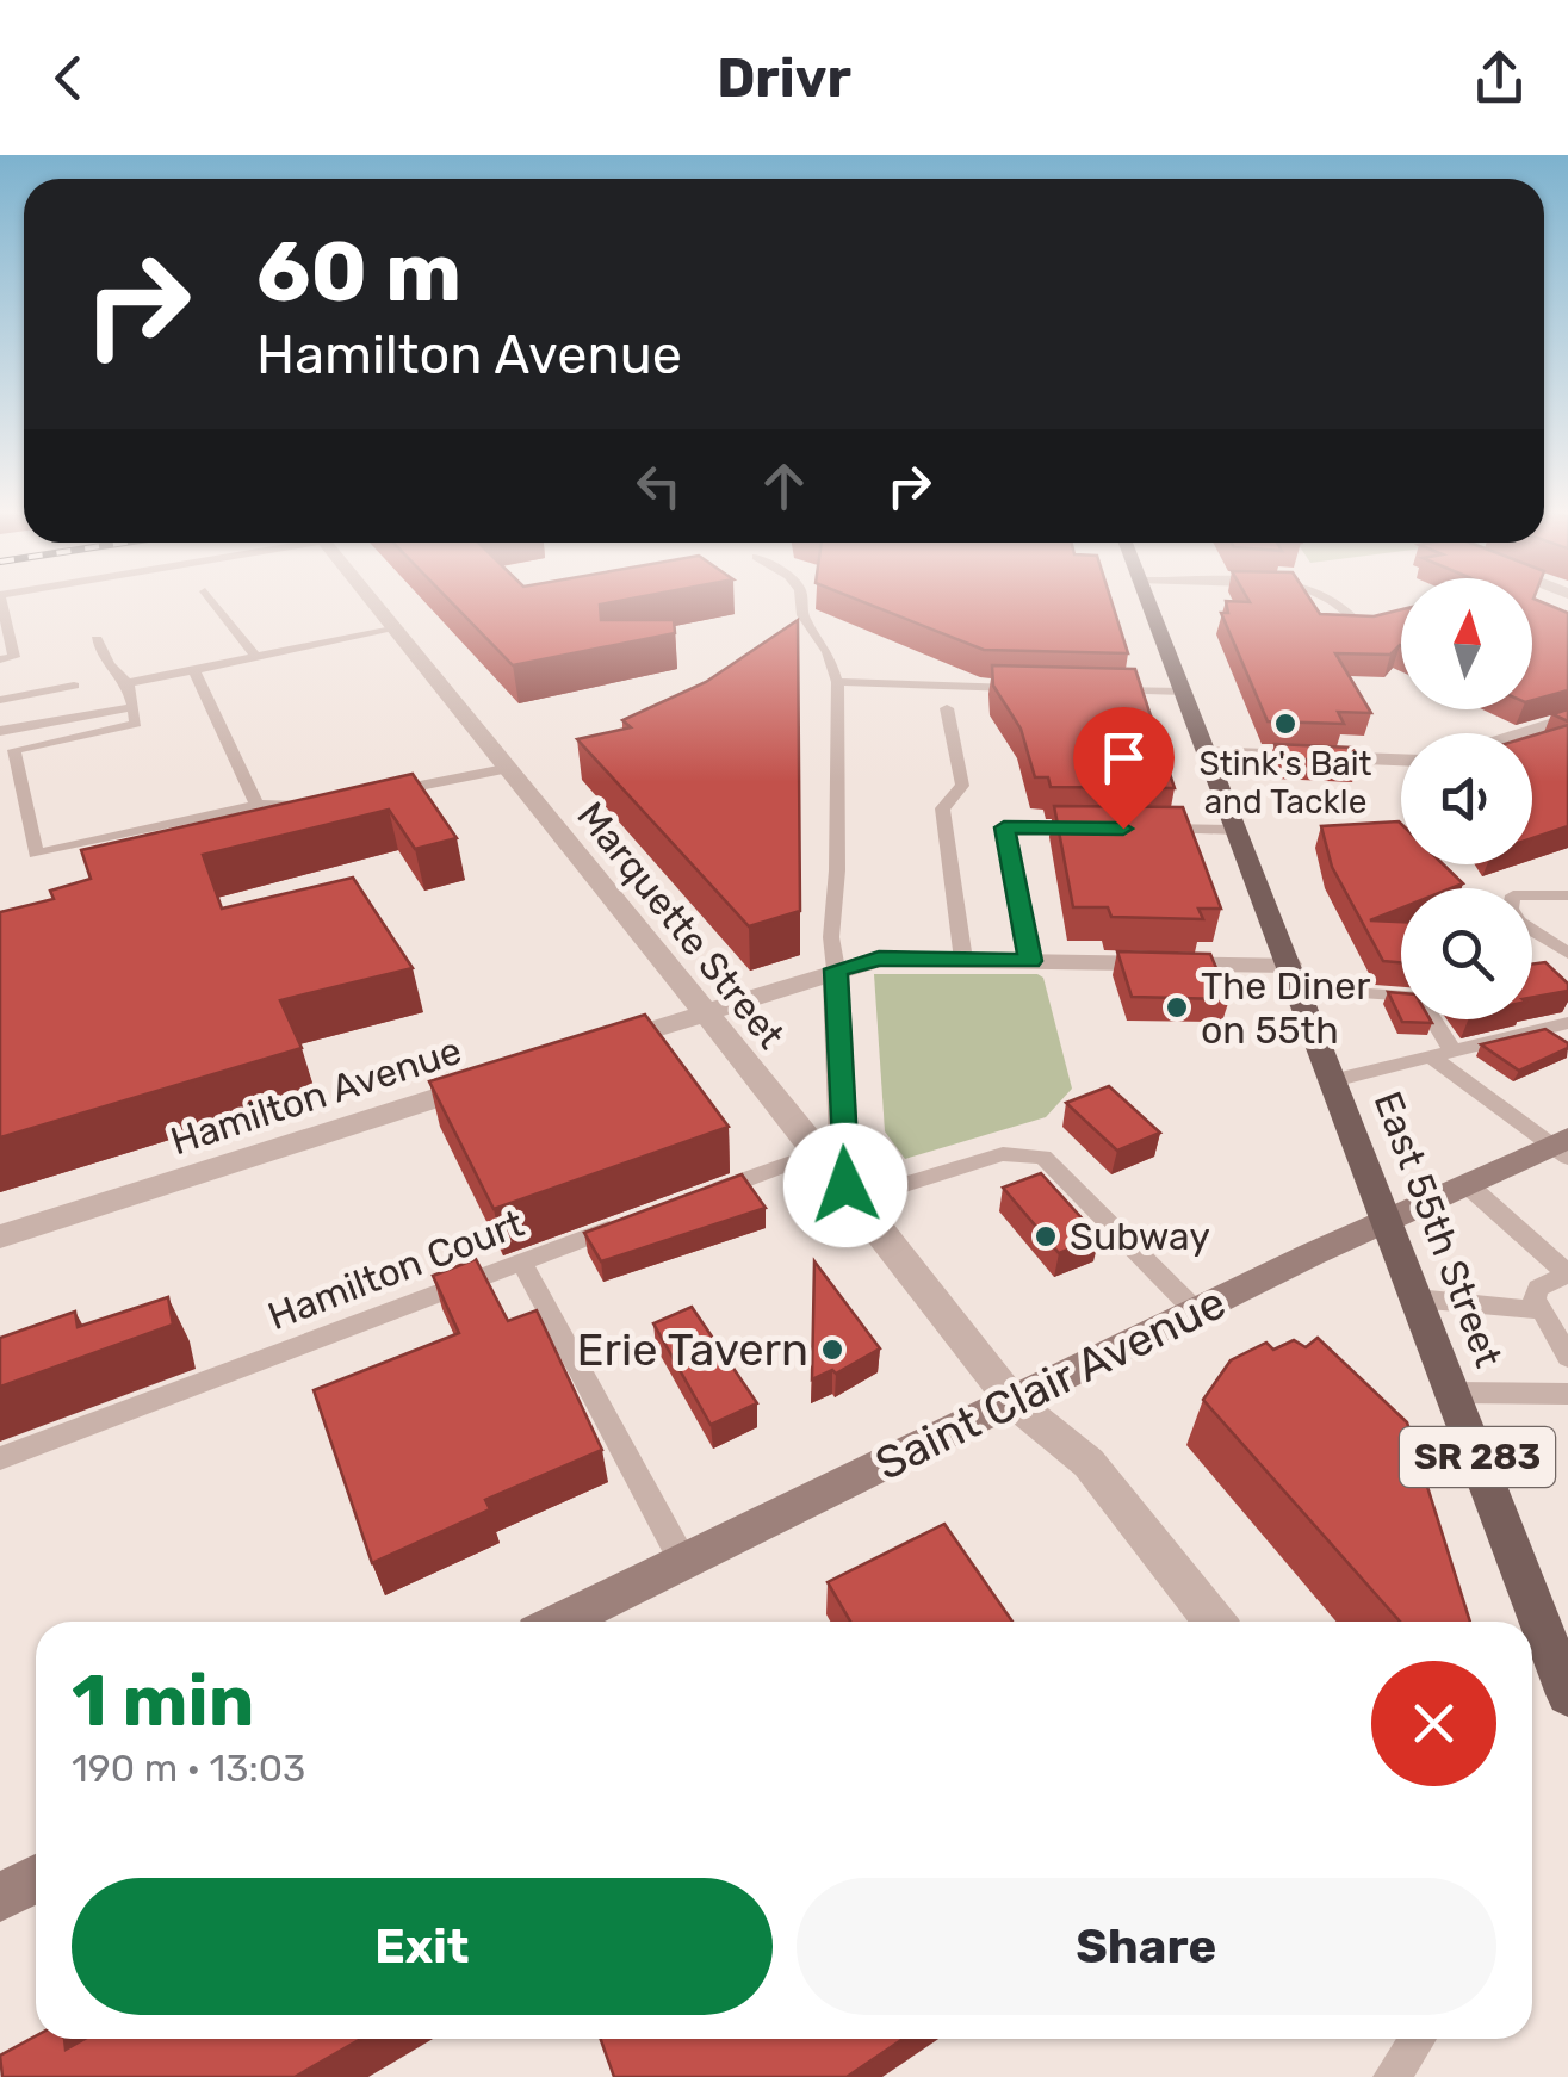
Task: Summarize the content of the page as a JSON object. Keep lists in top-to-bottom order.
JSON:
{
  "streets": {
    "main road": ["East 55th Street", "Saint Clair Avenue", "SR 283"],
    "street": ["Marquette Street", "Hamilton Avenue"],
    "lane": ["Hamilton Court"]
  },
  "crossings": [
    ["Marquette Street", "Saint Clair Avenue"],
    ["East 55th Street", "Saint Clair Avenue"]
  ],
  "places": [
    "Stink's Bait and Tackle",
    "The Diner on 55th",
    "Subway",
    "Erie Tavern"
  ],
  "north": "top",
  "page": {
    "header": "Drivr",
    "turn": ["60 m", "Hamilton Avenue"],
    "heading": ["1 min", "190 m · 13:03"],
    "buttons": ["Exit", "Share"]
  }
}
